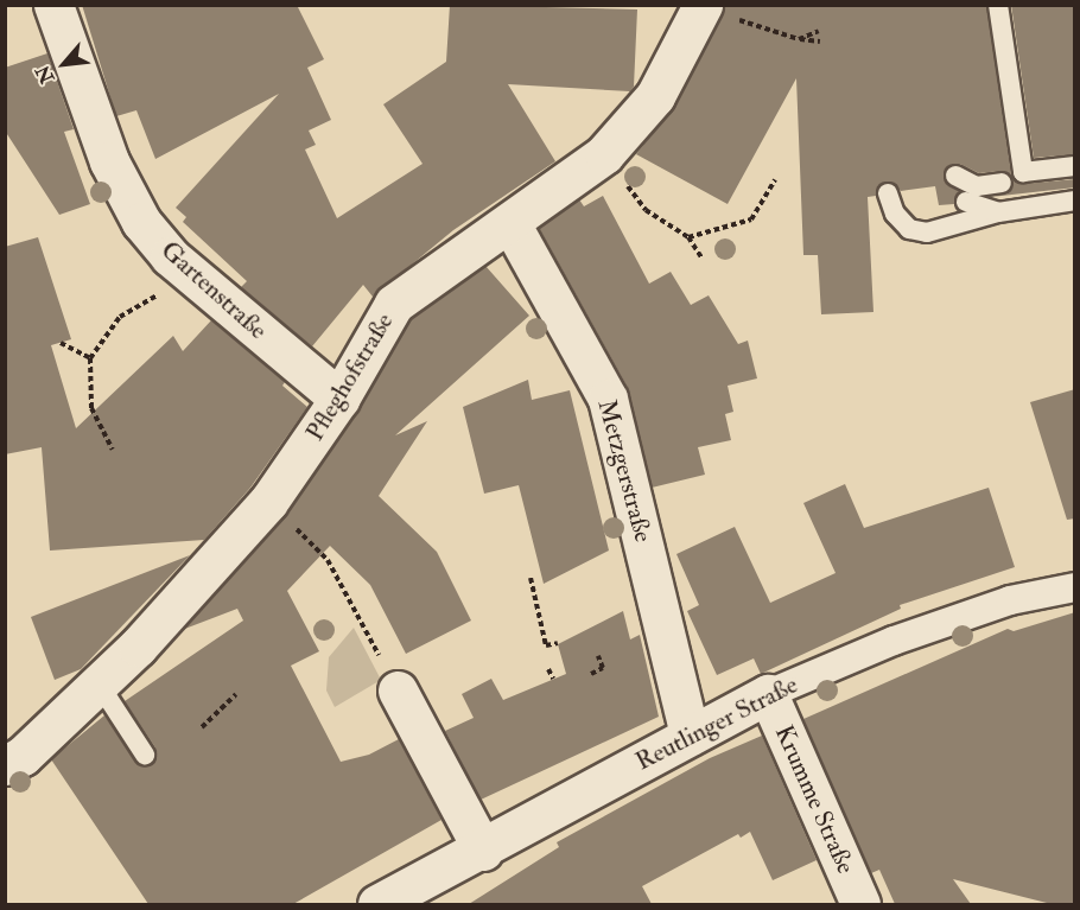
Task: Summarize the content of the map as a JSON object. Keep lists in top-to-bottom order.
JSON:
{
  "streets": {
    "street": [
      "Gartenstraße",
      "Pfleghofstraße",
      "Metzgerstraße",
      "Reutlinger Straße",
      "Krumme Straße"
    ]
  },
  "crossings": [
    ["Gartenstraße", "Pfleghofstraße"],
    ["Pfleghofstraße", "Metzgerstraße"],
    ["Metzgerstraße", "Reutlinger Straße"],
    ["Reutlinger Straße", "Krumme Straße"]
  ],
  "north": "bottom left"
}
